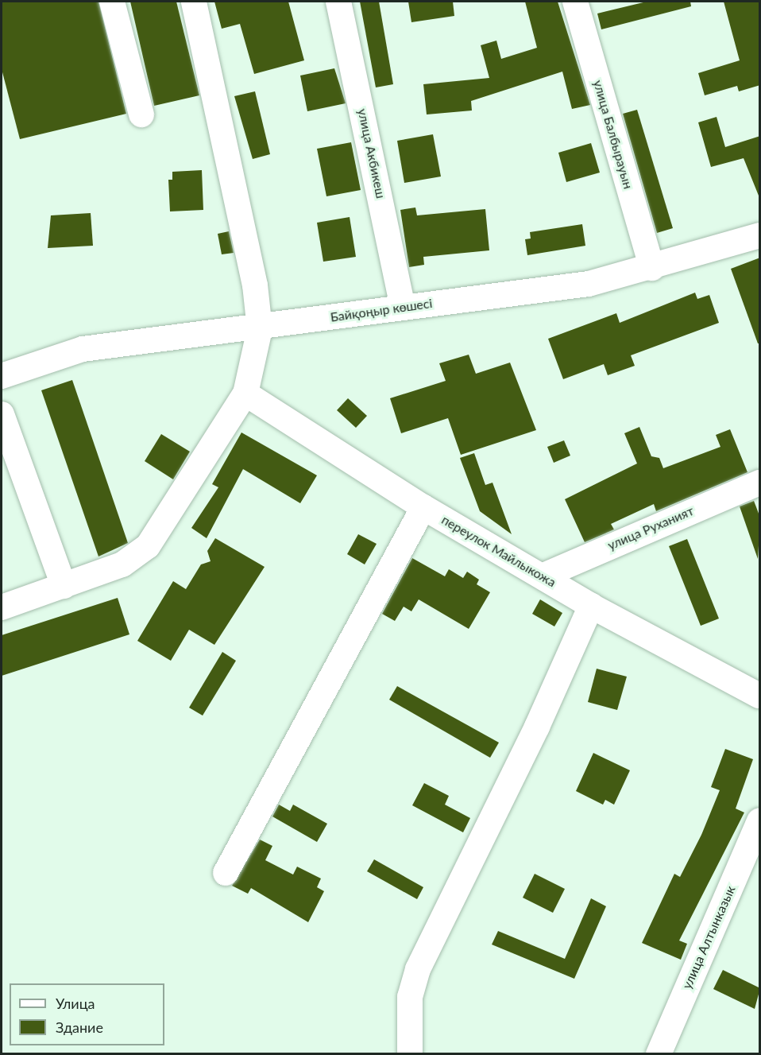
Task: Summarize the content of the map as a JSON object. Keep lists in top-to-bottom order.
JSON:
{
  "streets": {
    "street": [
      "улица Балбырауын",
      "улица Акбикеш",
      "Байқоңыр көшесі",
      "улица Руханият",
      "переулок Майлыкожа",
      "улица Алтынказык"
    ]
  },
  "crossings": [
    ["улица Балбырауын", "Байқоңыр көшесі"],
    ["улица Акбикеш", "Байқоңыр көшесі"],
    ["улица Руханият", "переулок Майлыкожа"]
  ],
  "legend": ["Улица", "Здание"]
}
